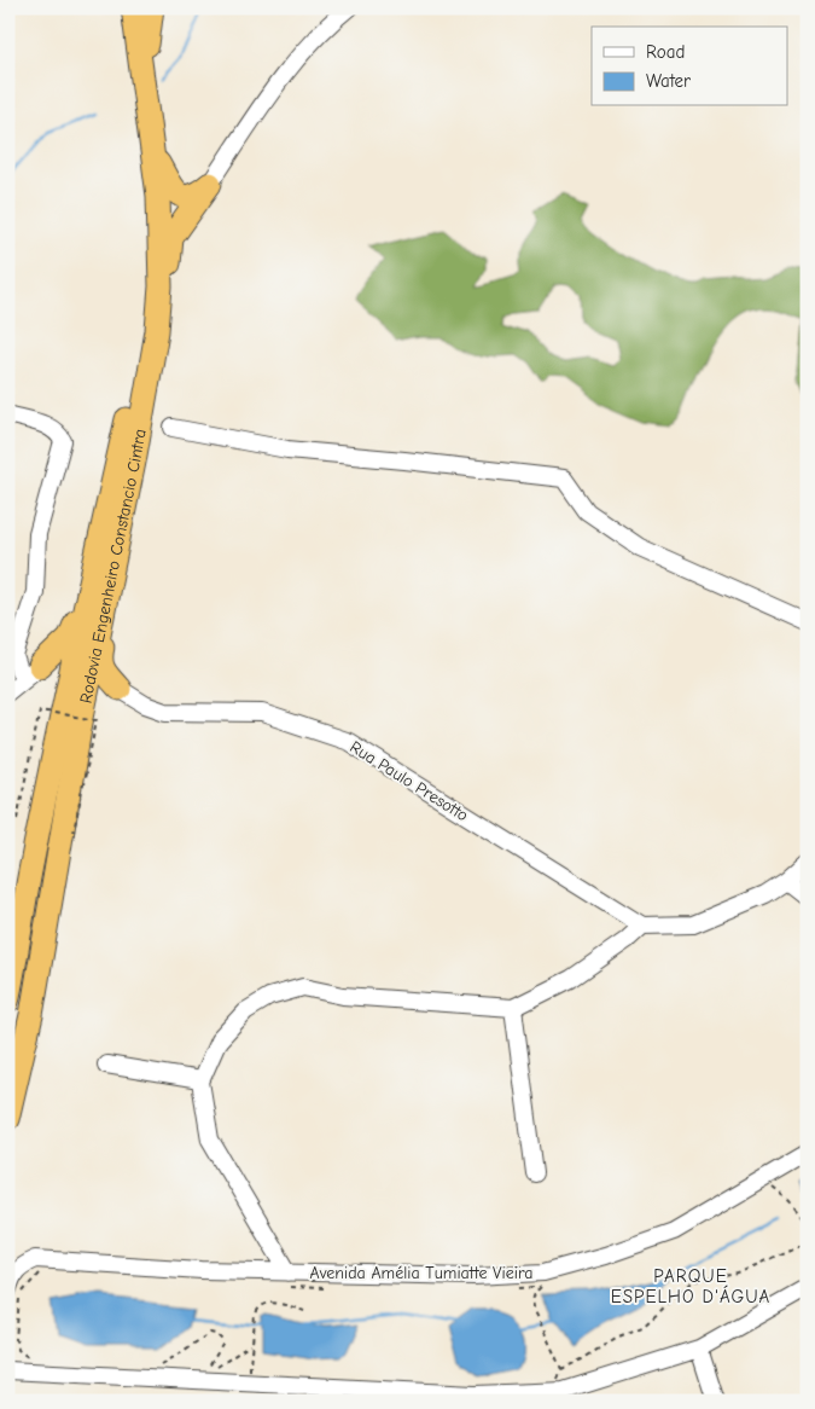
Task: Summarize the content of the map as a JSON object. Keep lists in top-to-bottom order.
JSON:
{
  "streets": {
    "highway": ["Rodovia Engenheiro Constancio Cintra"],
    "street": ["Rua Paulo Presotto", "Avenida Amélia Tumiatte Vieira"]
  },
  "districts": ["PARQUE ESPELHO D'ÁGUA"],
  "legend": ["Road", "Water"]
}
